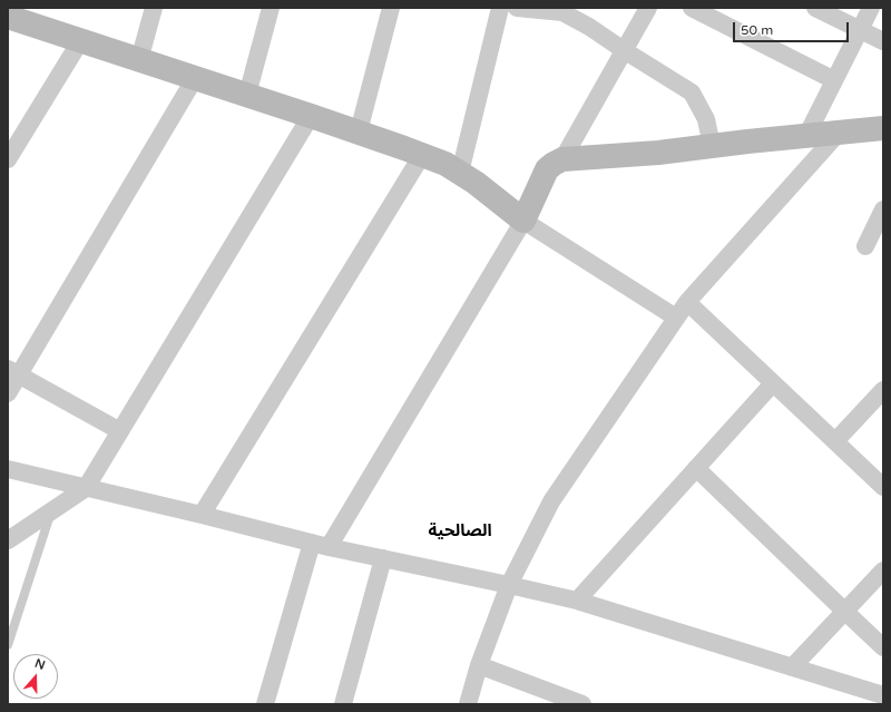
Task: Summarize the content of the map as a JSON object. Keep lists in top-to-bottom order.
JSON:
{
  "districts": ["الصالحية"],
  "scale_bar": "50 m",
  "north": "top"
}
